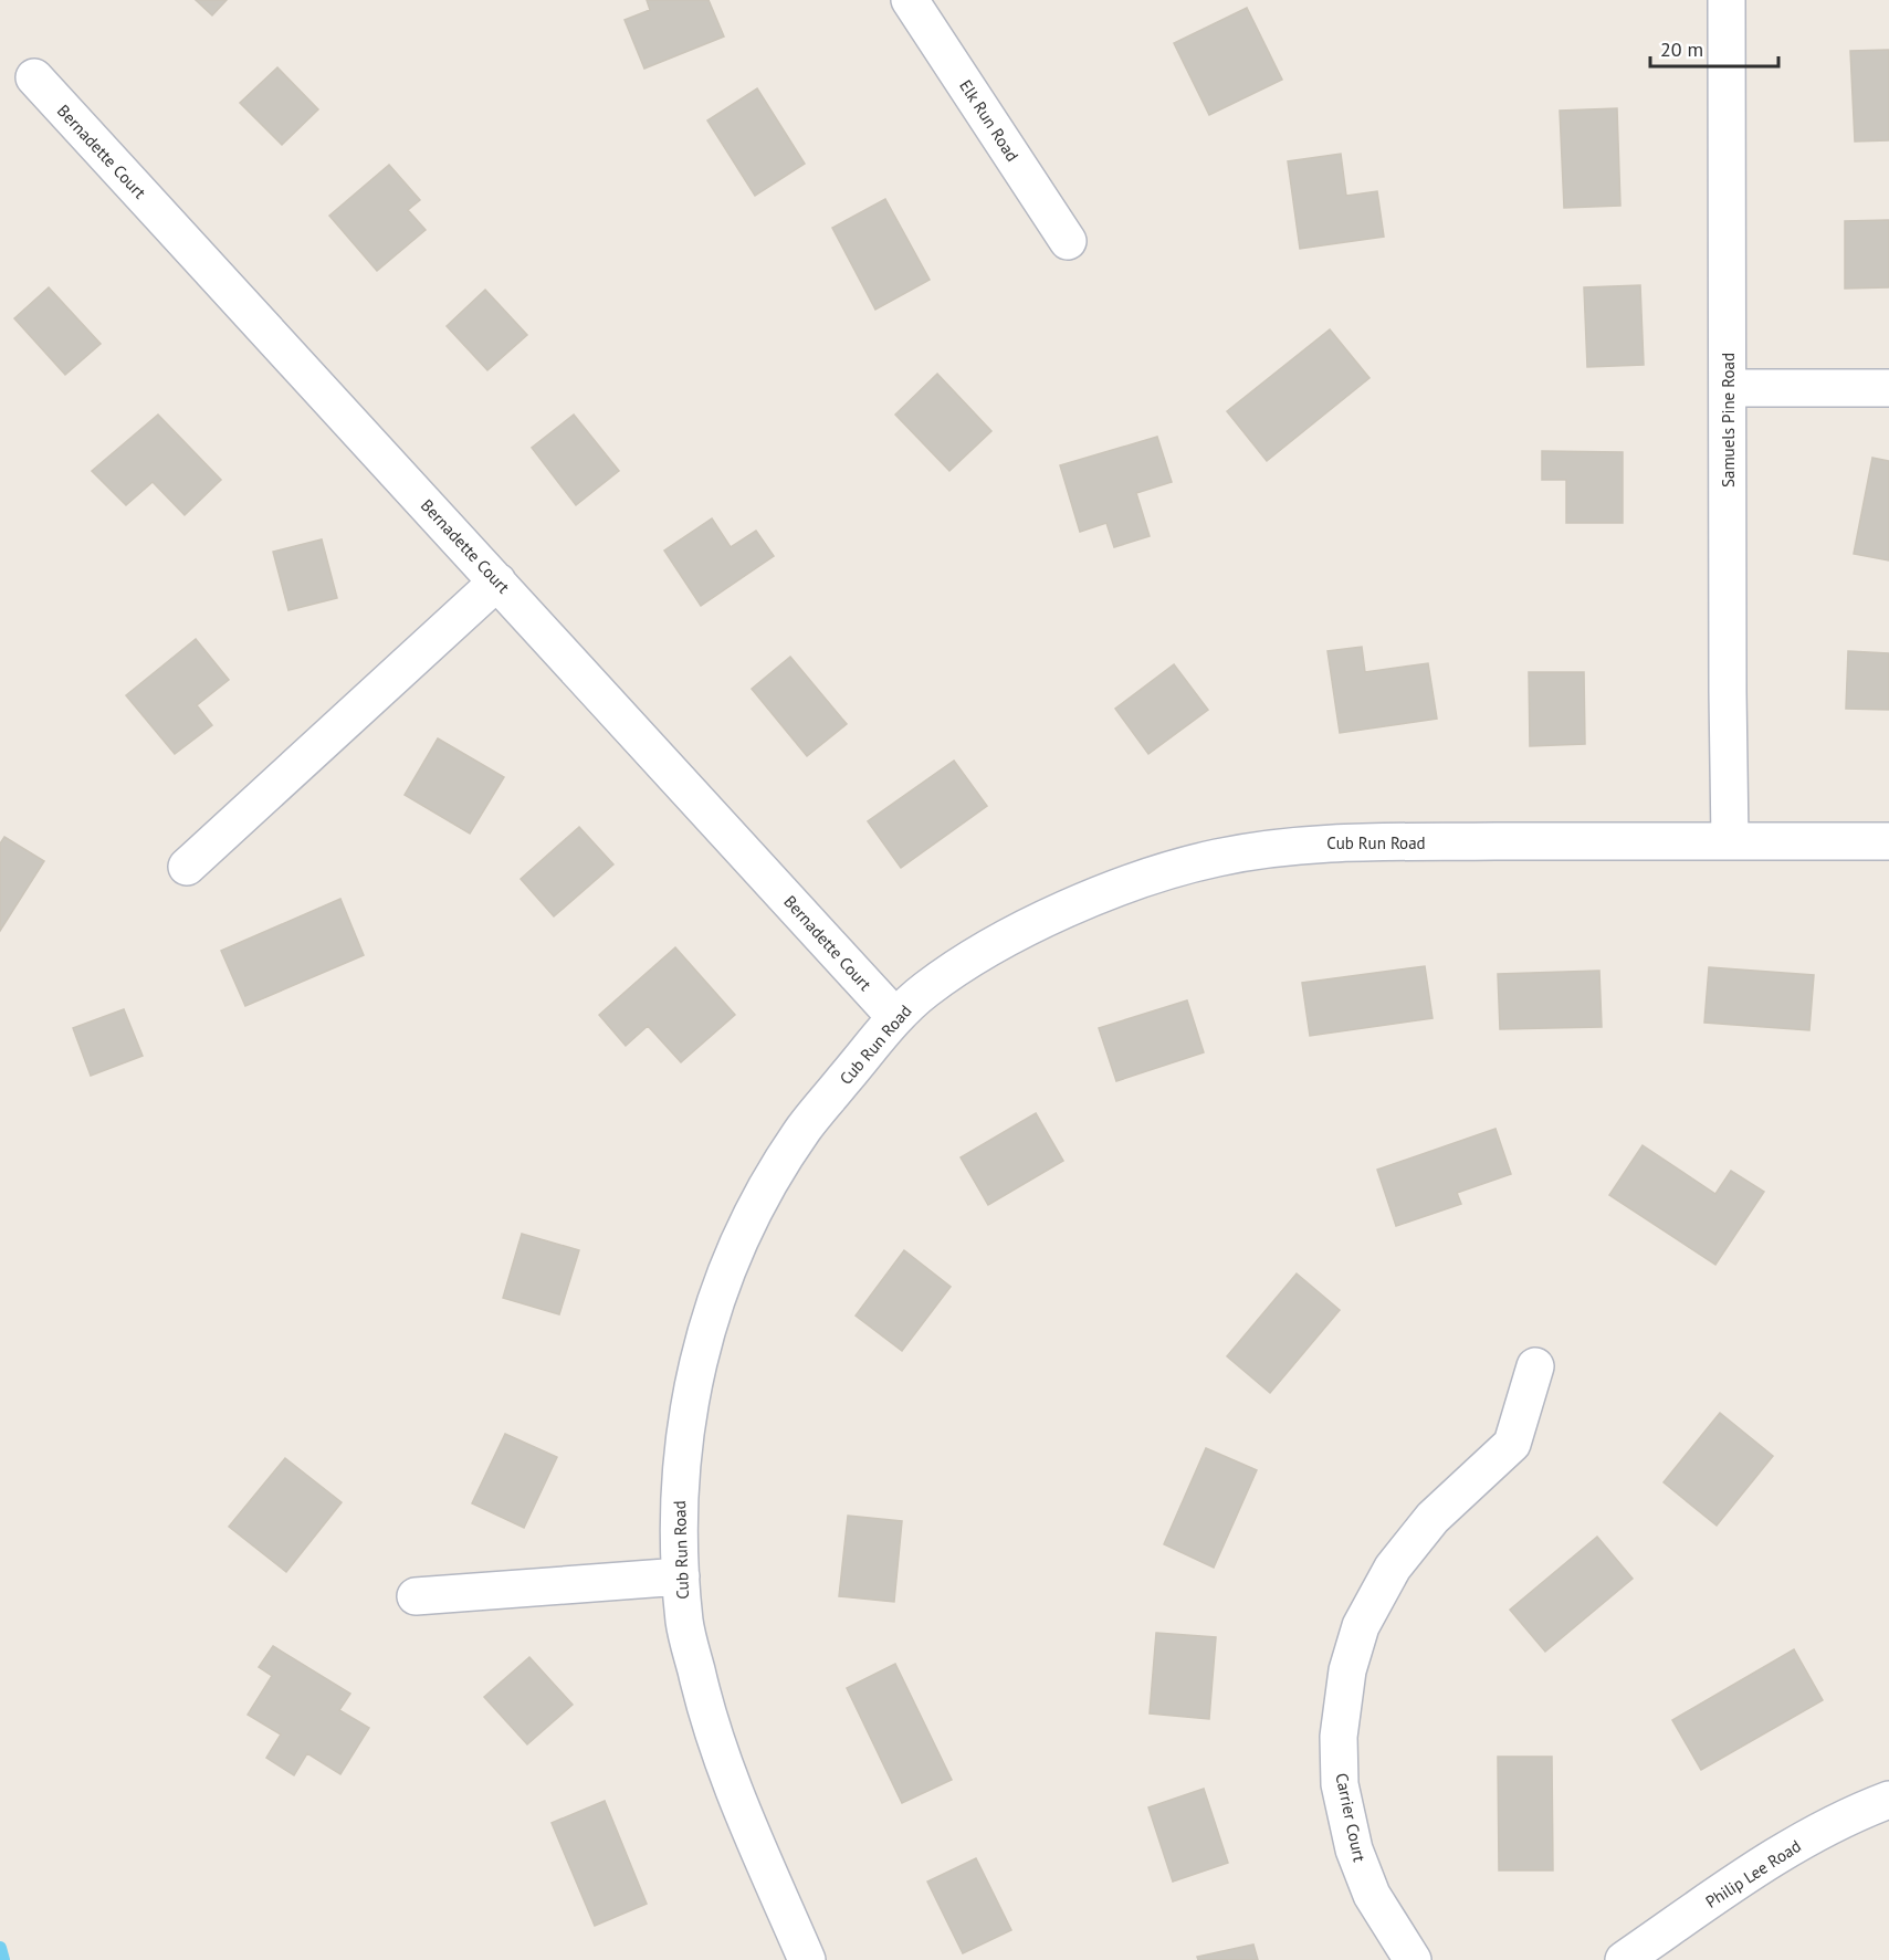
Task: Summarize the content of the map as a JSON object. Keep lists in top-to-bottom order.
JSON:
{
  "streets": {
    "street": [
      "Elk Run Road",
      "Bernadette Court",
      "Samuels Pine Road",
      "Cub Run Road",
      "Carrier Court",
      "Philip Lee Road"
    ]
  },
  "crossings": [
    ["Bernadette Court", "Cub Run Road"],
    ["Samuels Pine Road", "Cub Run Road"]
  ],
  "scale_bar": "20 m"
}
